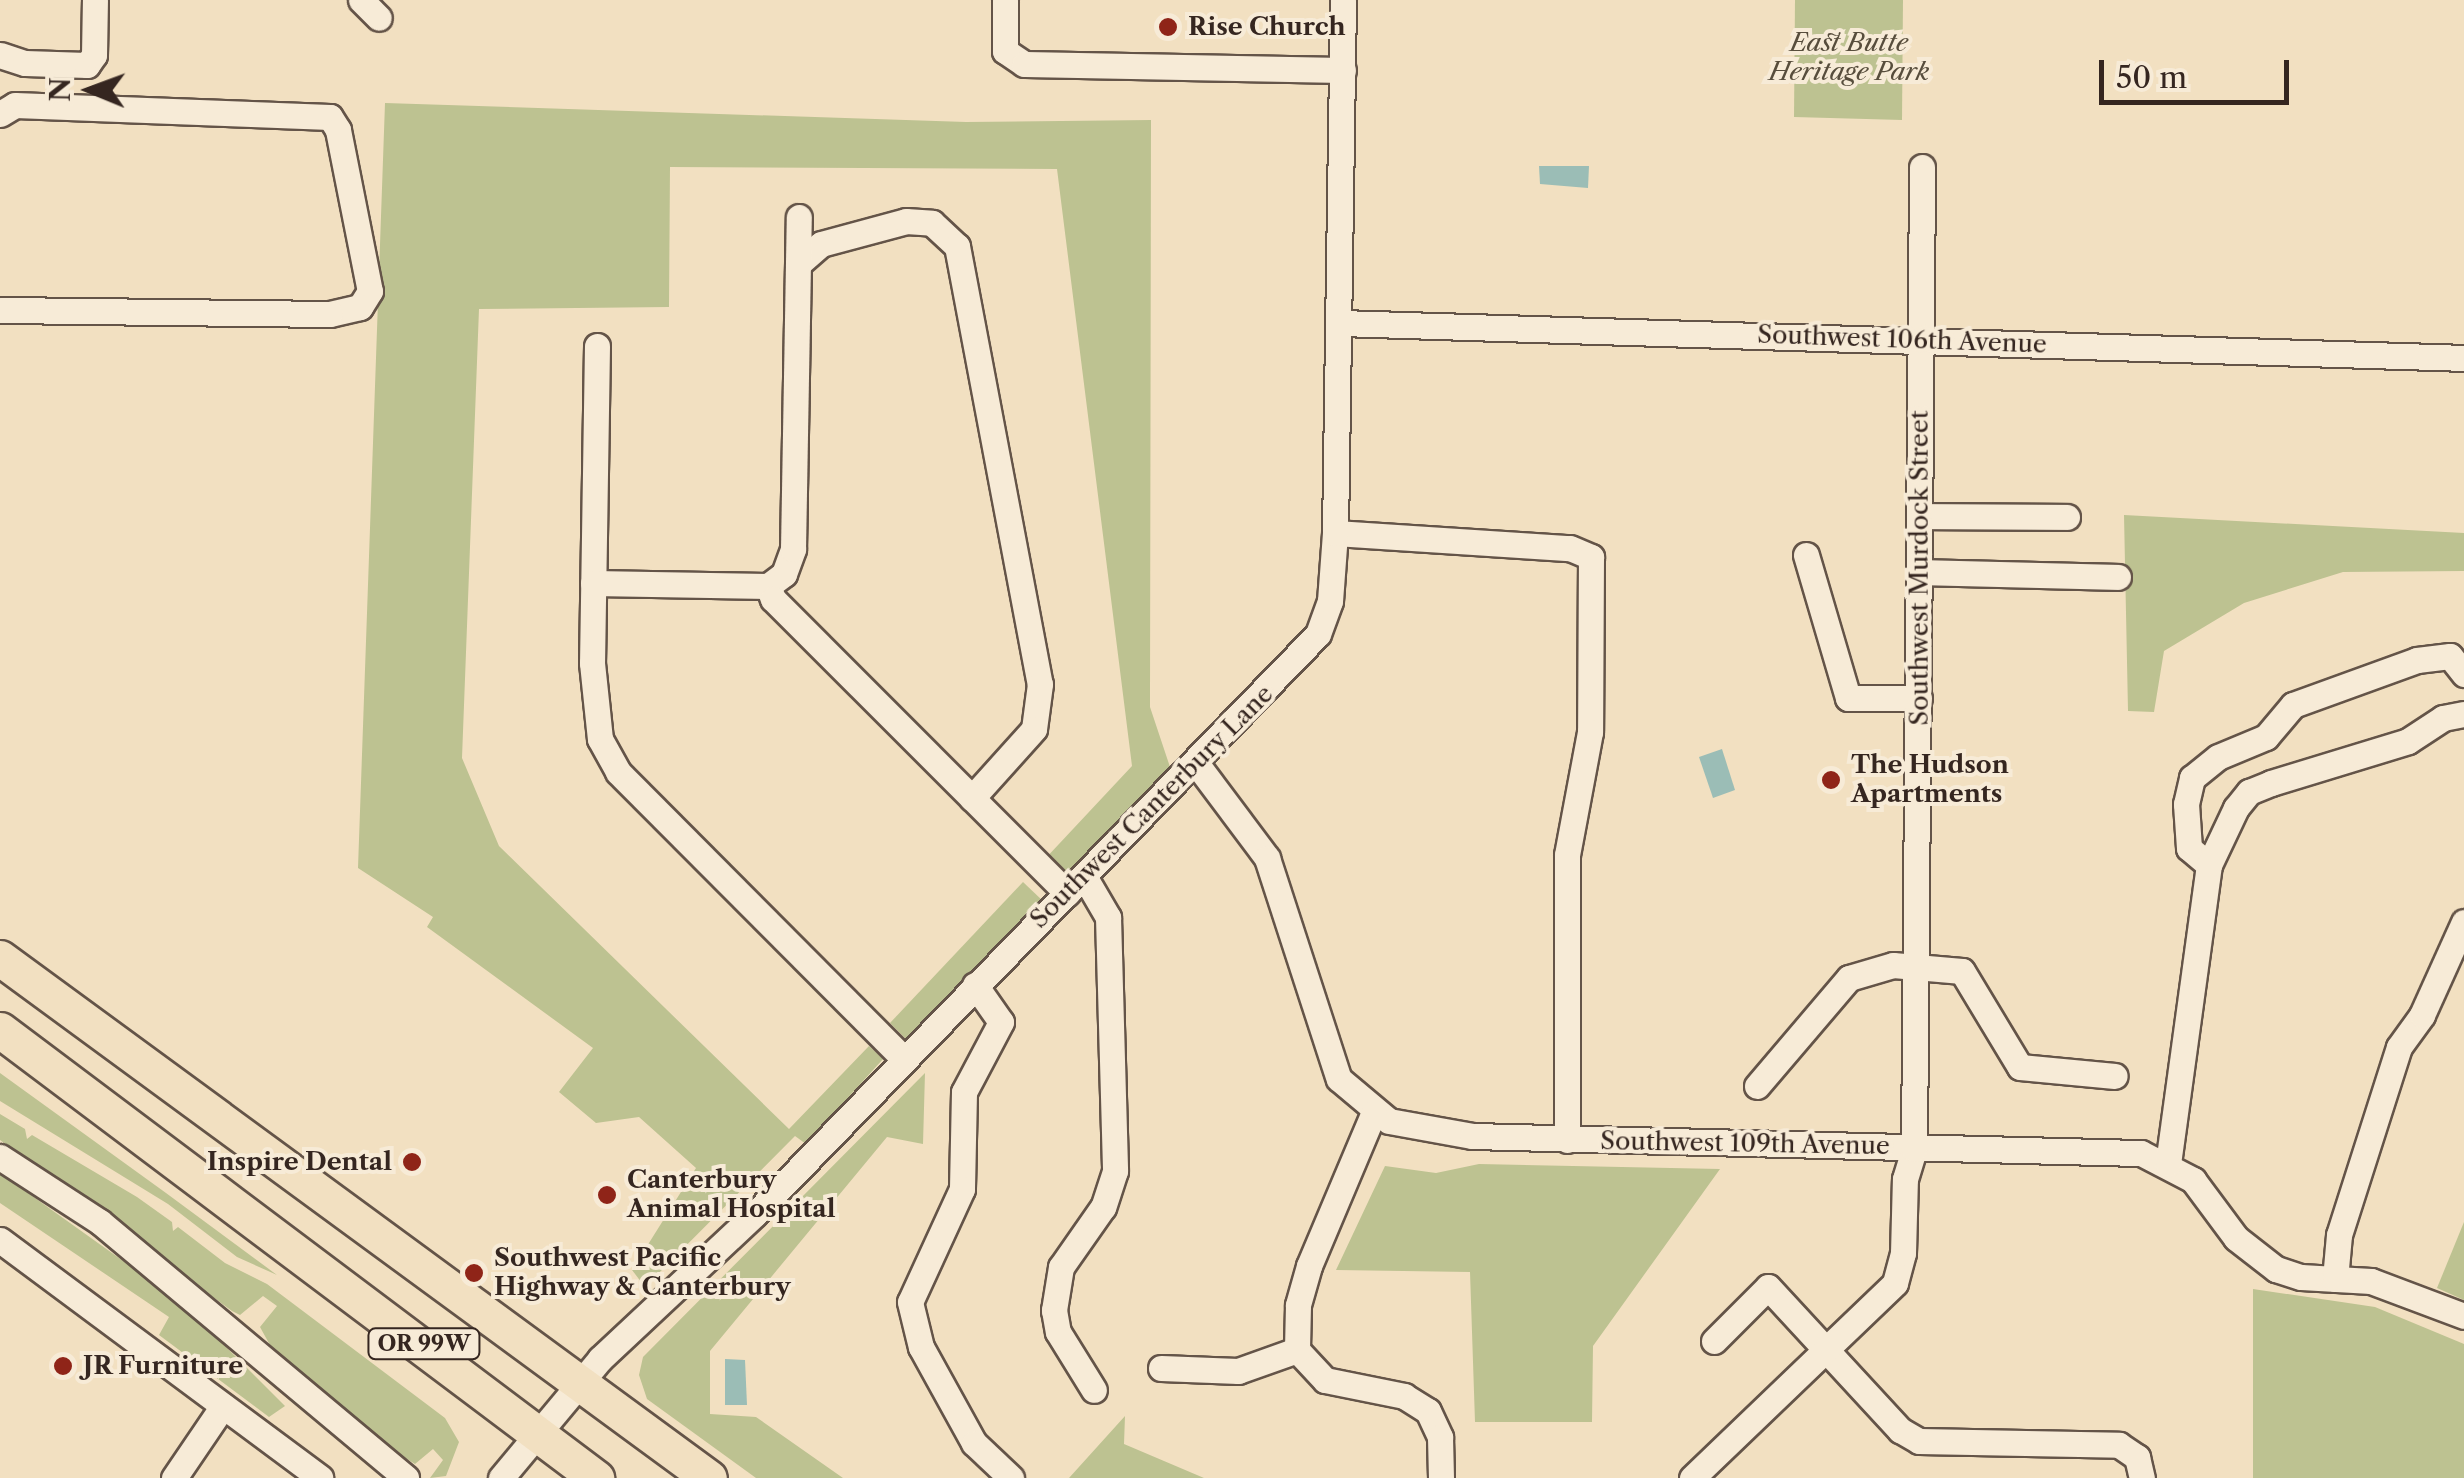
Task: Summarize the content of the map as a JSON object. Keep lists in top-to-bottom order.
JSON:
{
  "streets": {
    "highway": ["OR 99W"],
    "street": [
      "Southwest 106th Avenue",
      "Southwest Murdock Street",
      "Southwest Canterbury Lane",
      "Southwest 109th Avenue"
    ]
  },
  "crossings": [
    ["Southwest 106th Avenue", "Southwest Murdock Street"],
    ["Southwest 106th Avenue", "Southwest Canterbury Lane"],
    ["Southwest Murdock Street", "Southwest 109th Avenue"],
    ["Southwest Canterbury Lane", "Southwest 109th Avenue"],
    ["Southwest Canterbury Lane", "OR 99W"]
  ],
  "parks": ["East Butte Heritage Park"],
  "places": [
    "Rise Church",
    "The Hudson Apartments",
    "Inspire Dental",
    "Canterbury Animal Hospital",
    "Southwest Pacific Highway & Canterbury",
    "JR Furniture"
  ],
  "scale_bar": "50 m",
  "north": "left"
}
